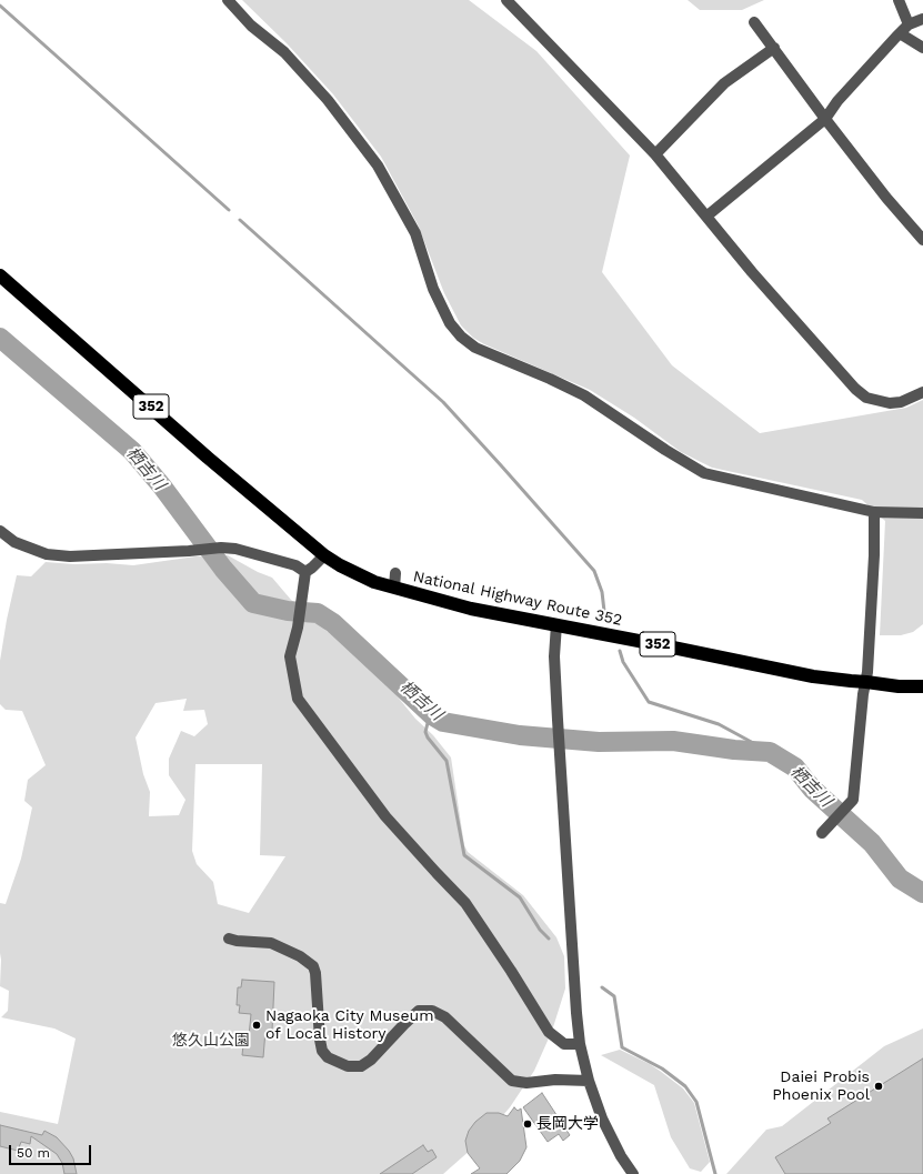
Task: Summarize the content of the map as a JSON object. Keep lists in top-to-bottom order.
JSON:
{
  "streets": {
    "highway": ["352", "National Highway Route 352"]
  },
  "water": ["栖吉川"],
  "parks": ["悠久山公園"],
  "places": ["Nagaoka City Museum of Local History", "Daiei Probis Phoenix Pool", "長岡大学"],
  "scale_bar": "50 m"
}
